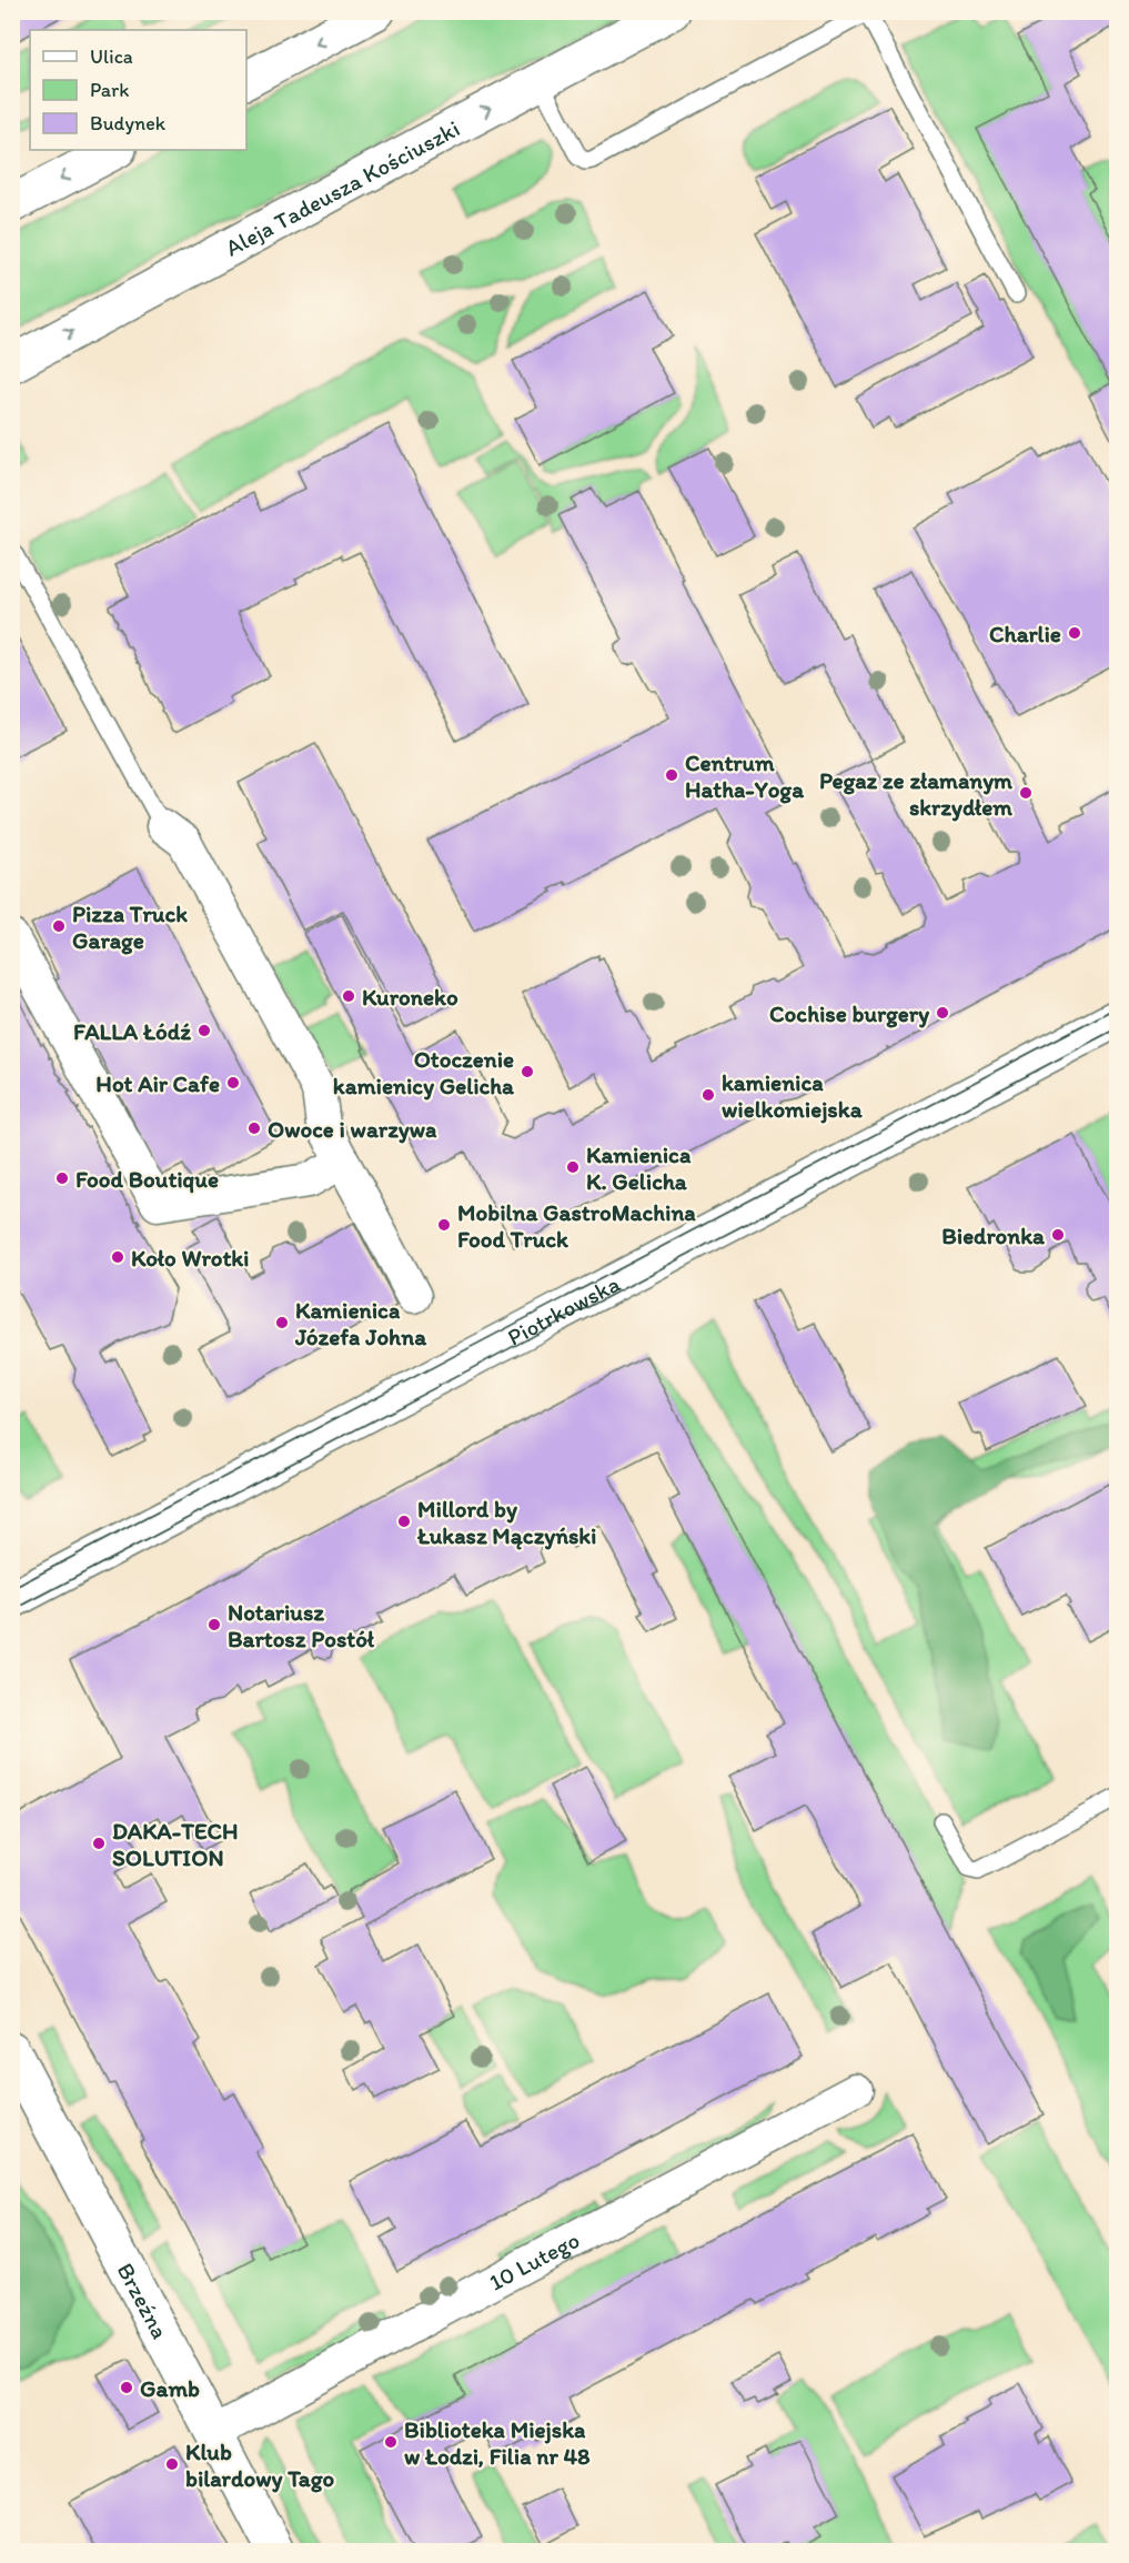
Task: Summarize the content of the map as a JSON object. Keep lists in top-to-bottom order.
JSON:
{
  "streets": {
    "street": [
      "Aleja Tadeusza Kościuszki",
      "Piotrkowska",
      "10 Lutego",
      "Brzeźna"
    ]
  },
  "crossings": [
    ["10 Lutego", "Brzeźna"]
  ],
  "places": [
    "Charlie",
    "Centrum Hatha-Yoga",
    "Pegaz ze złamanym skrzydłem",
    "Pizza Truck Garage",
    "Kuroneko",
    "Cochise burgery",
    "FALLA Łódź",
    "Otoczenie kamienicy Gelicha",
    "Hot Air Cafe",
    "kamienica wielkomiejska",
    "Owoce i warzywa",
    "Kamienica K. Gelicha",
    "Food Boutique",
    "Mobilna GastroMachina Food Truck",
    "Biedronka",
    "Koło Wrotki",
    "Kamienica Józefa Johna",
    "Millord by Łukasz Mączyński",
    "Notariusz Bartosz Postół",
    "DAKA-TECH SOLUTION",
    "Gamb",
    "Biblioteka Miejska w Łodzi, Filia nr 48",
    "Klub bilardowy Tago"
  ],
  "legend": ["Ulica", "Park", "Budynek"]
}
